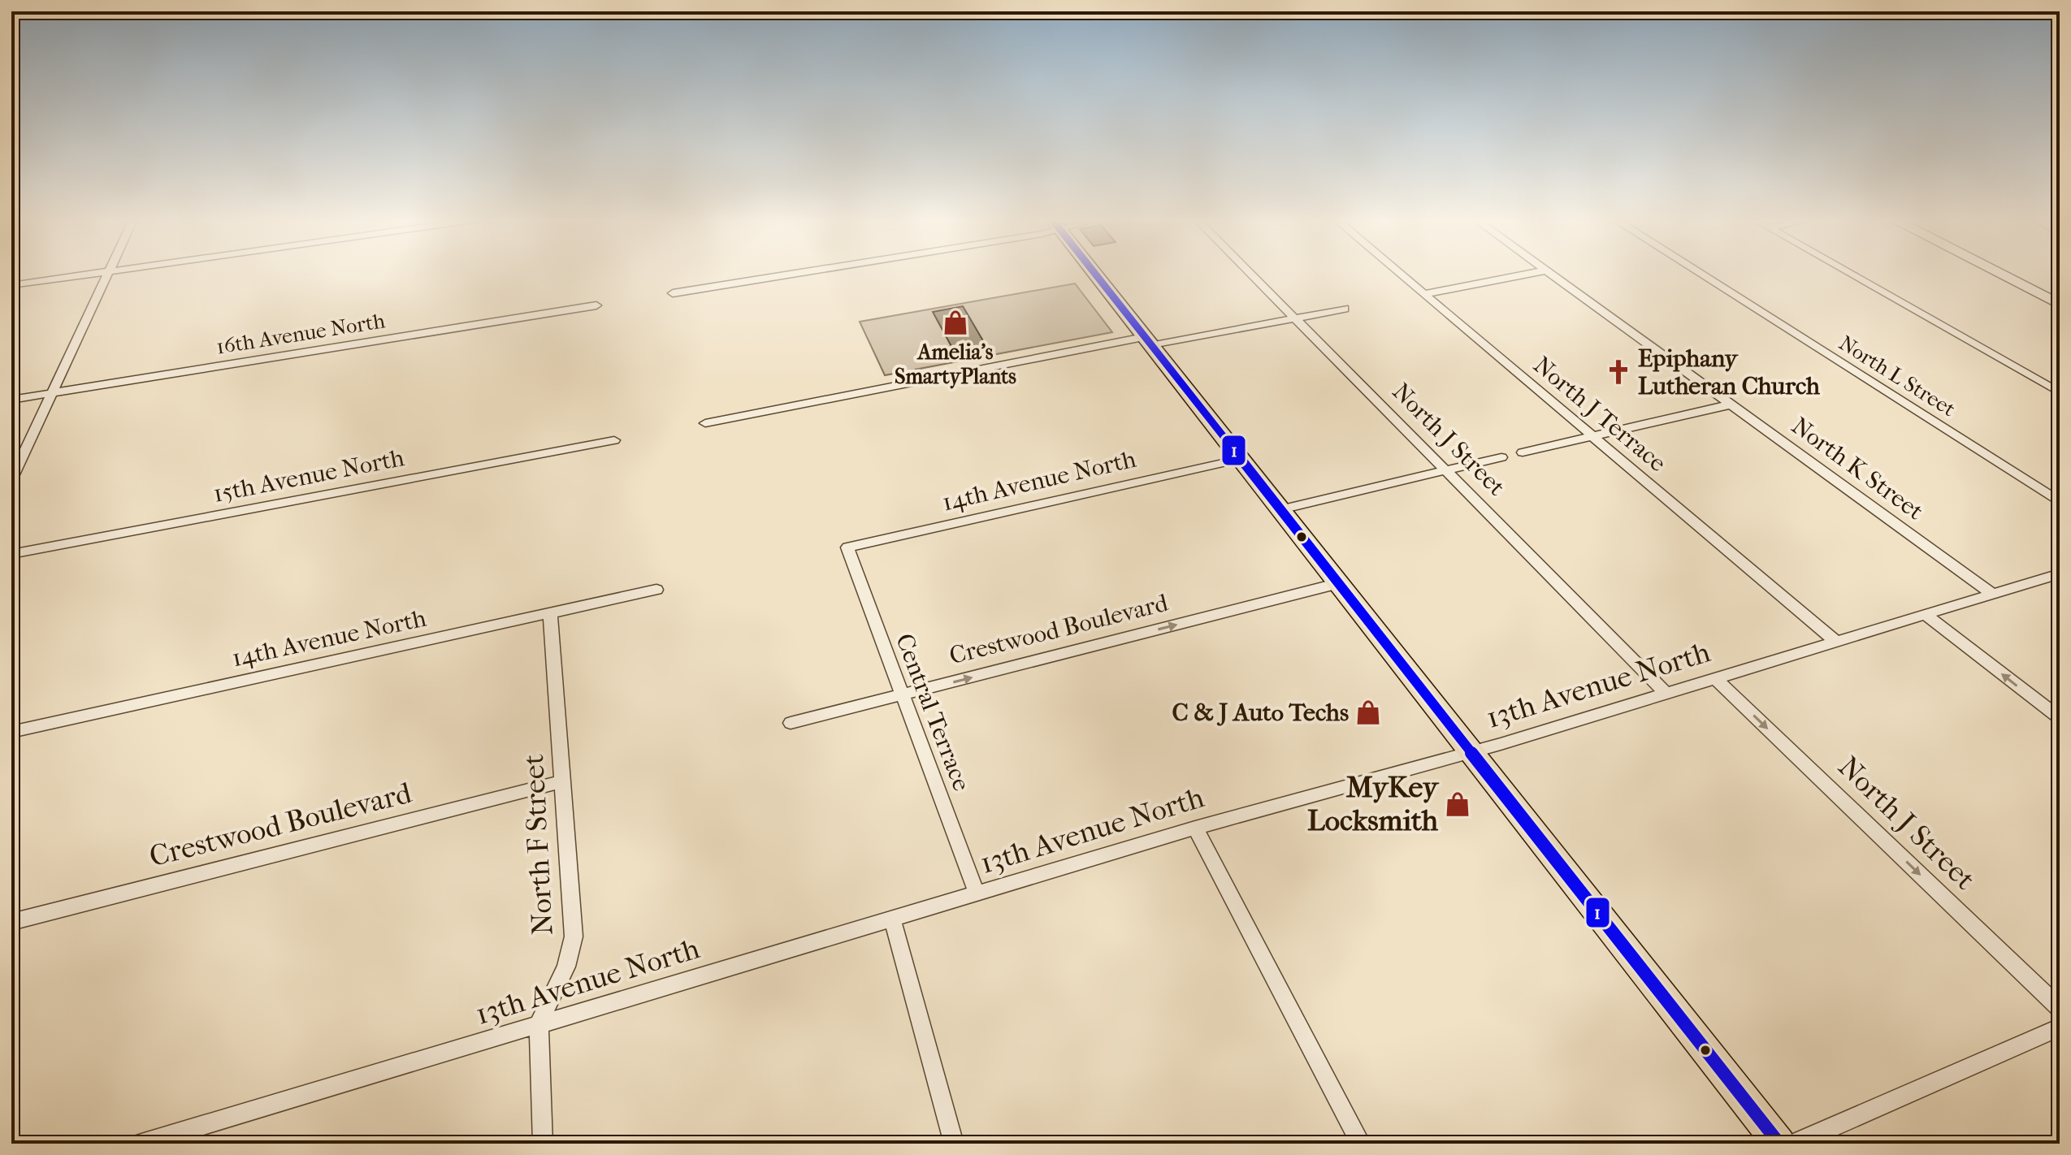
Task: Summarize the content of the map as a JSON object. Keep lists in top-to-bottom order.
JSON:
{
  "streets": {
    "street": [
      "16th Avenue North",
      "North L Street",
      "North J Terrace",
      "North J Street",
      "North K Street",
      "15th Avenue North",
      "14th Avenue North",
      "Crestwood Boulevard",
      "13th Avenue North",
      "Central Terrace",
      "North F Street"
    ]
  },
  "crossings": [
    ["North J Terrace", "13th Avenue North"],
    ["North J Street", "13th Avenue North"],
    ["North K Street", "13th Avenue North"],
    ["14th Avenue North", "Central Terrace"],
    ["14th Avenue North", "North F Street"],
    ["Crestwood Boulevard", "Central Terrace"],
    ["Crestwood Boulevard", "North F Street"],
    ["13th Avenue North", "Central Terrace"],
    ["13th Avenue North", "North F Street"]
  ],
  "one_way": ["North J Street", "Crestwood Boulevard"],
  "places": {
    "shop": ["Amelia's SmartyPlants", "C & J Auto Techs", "MyKey Locksmith"],
    "church": ["Epiphany Lutheran Church"]
  },
  "lines": ["transit line 1"]
}
